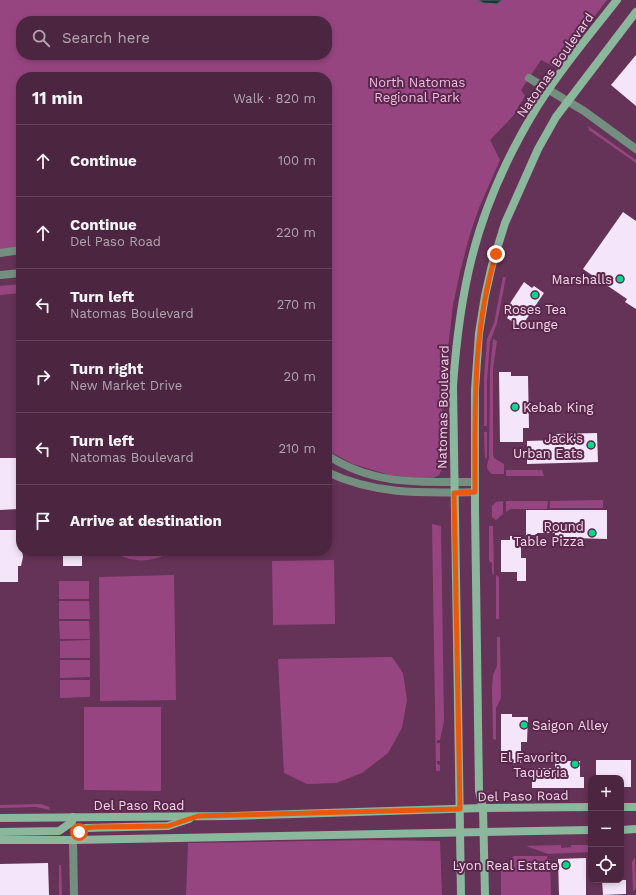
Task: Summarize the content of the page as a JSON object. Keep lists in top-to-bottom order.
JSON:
{
  "streets": {
    "main road": ["Natomas Boulevard", "Del Paso Road"]
  },
  "crossings": [
    ["Natomas Boulevard", "Del Paso Road"]
  ],
  "parks": ["North Natomas Regional Park"],
  "places": [
    "Marshalls",
    "Roses Tea Lounge",
    "Kebab King",
    "Jack's Urban Eats",
    "Round Table Pizza",
    "Saigon Alley",
    "El Favorito Taqueria",
    "Lyon Real Estate"
  ],
  "page": {
    "search": "Search here",
    "heading": ["11 min", "Walk · 820 m"],
    "list": [
      ["Continue", "100 m"],
      ["Continue", "Del Paso Road", "220 m"],
      ["Turn left", "Natomas Boulevard", "270 m"],
      ["Turn right", "New Market Drive", "20 m"],
      ["Turn left", "Natomas Boulevard", "210 m"],
      "Arrive at destination"
    ],
    "map_buttons": ["+", "−"]
  }
}
